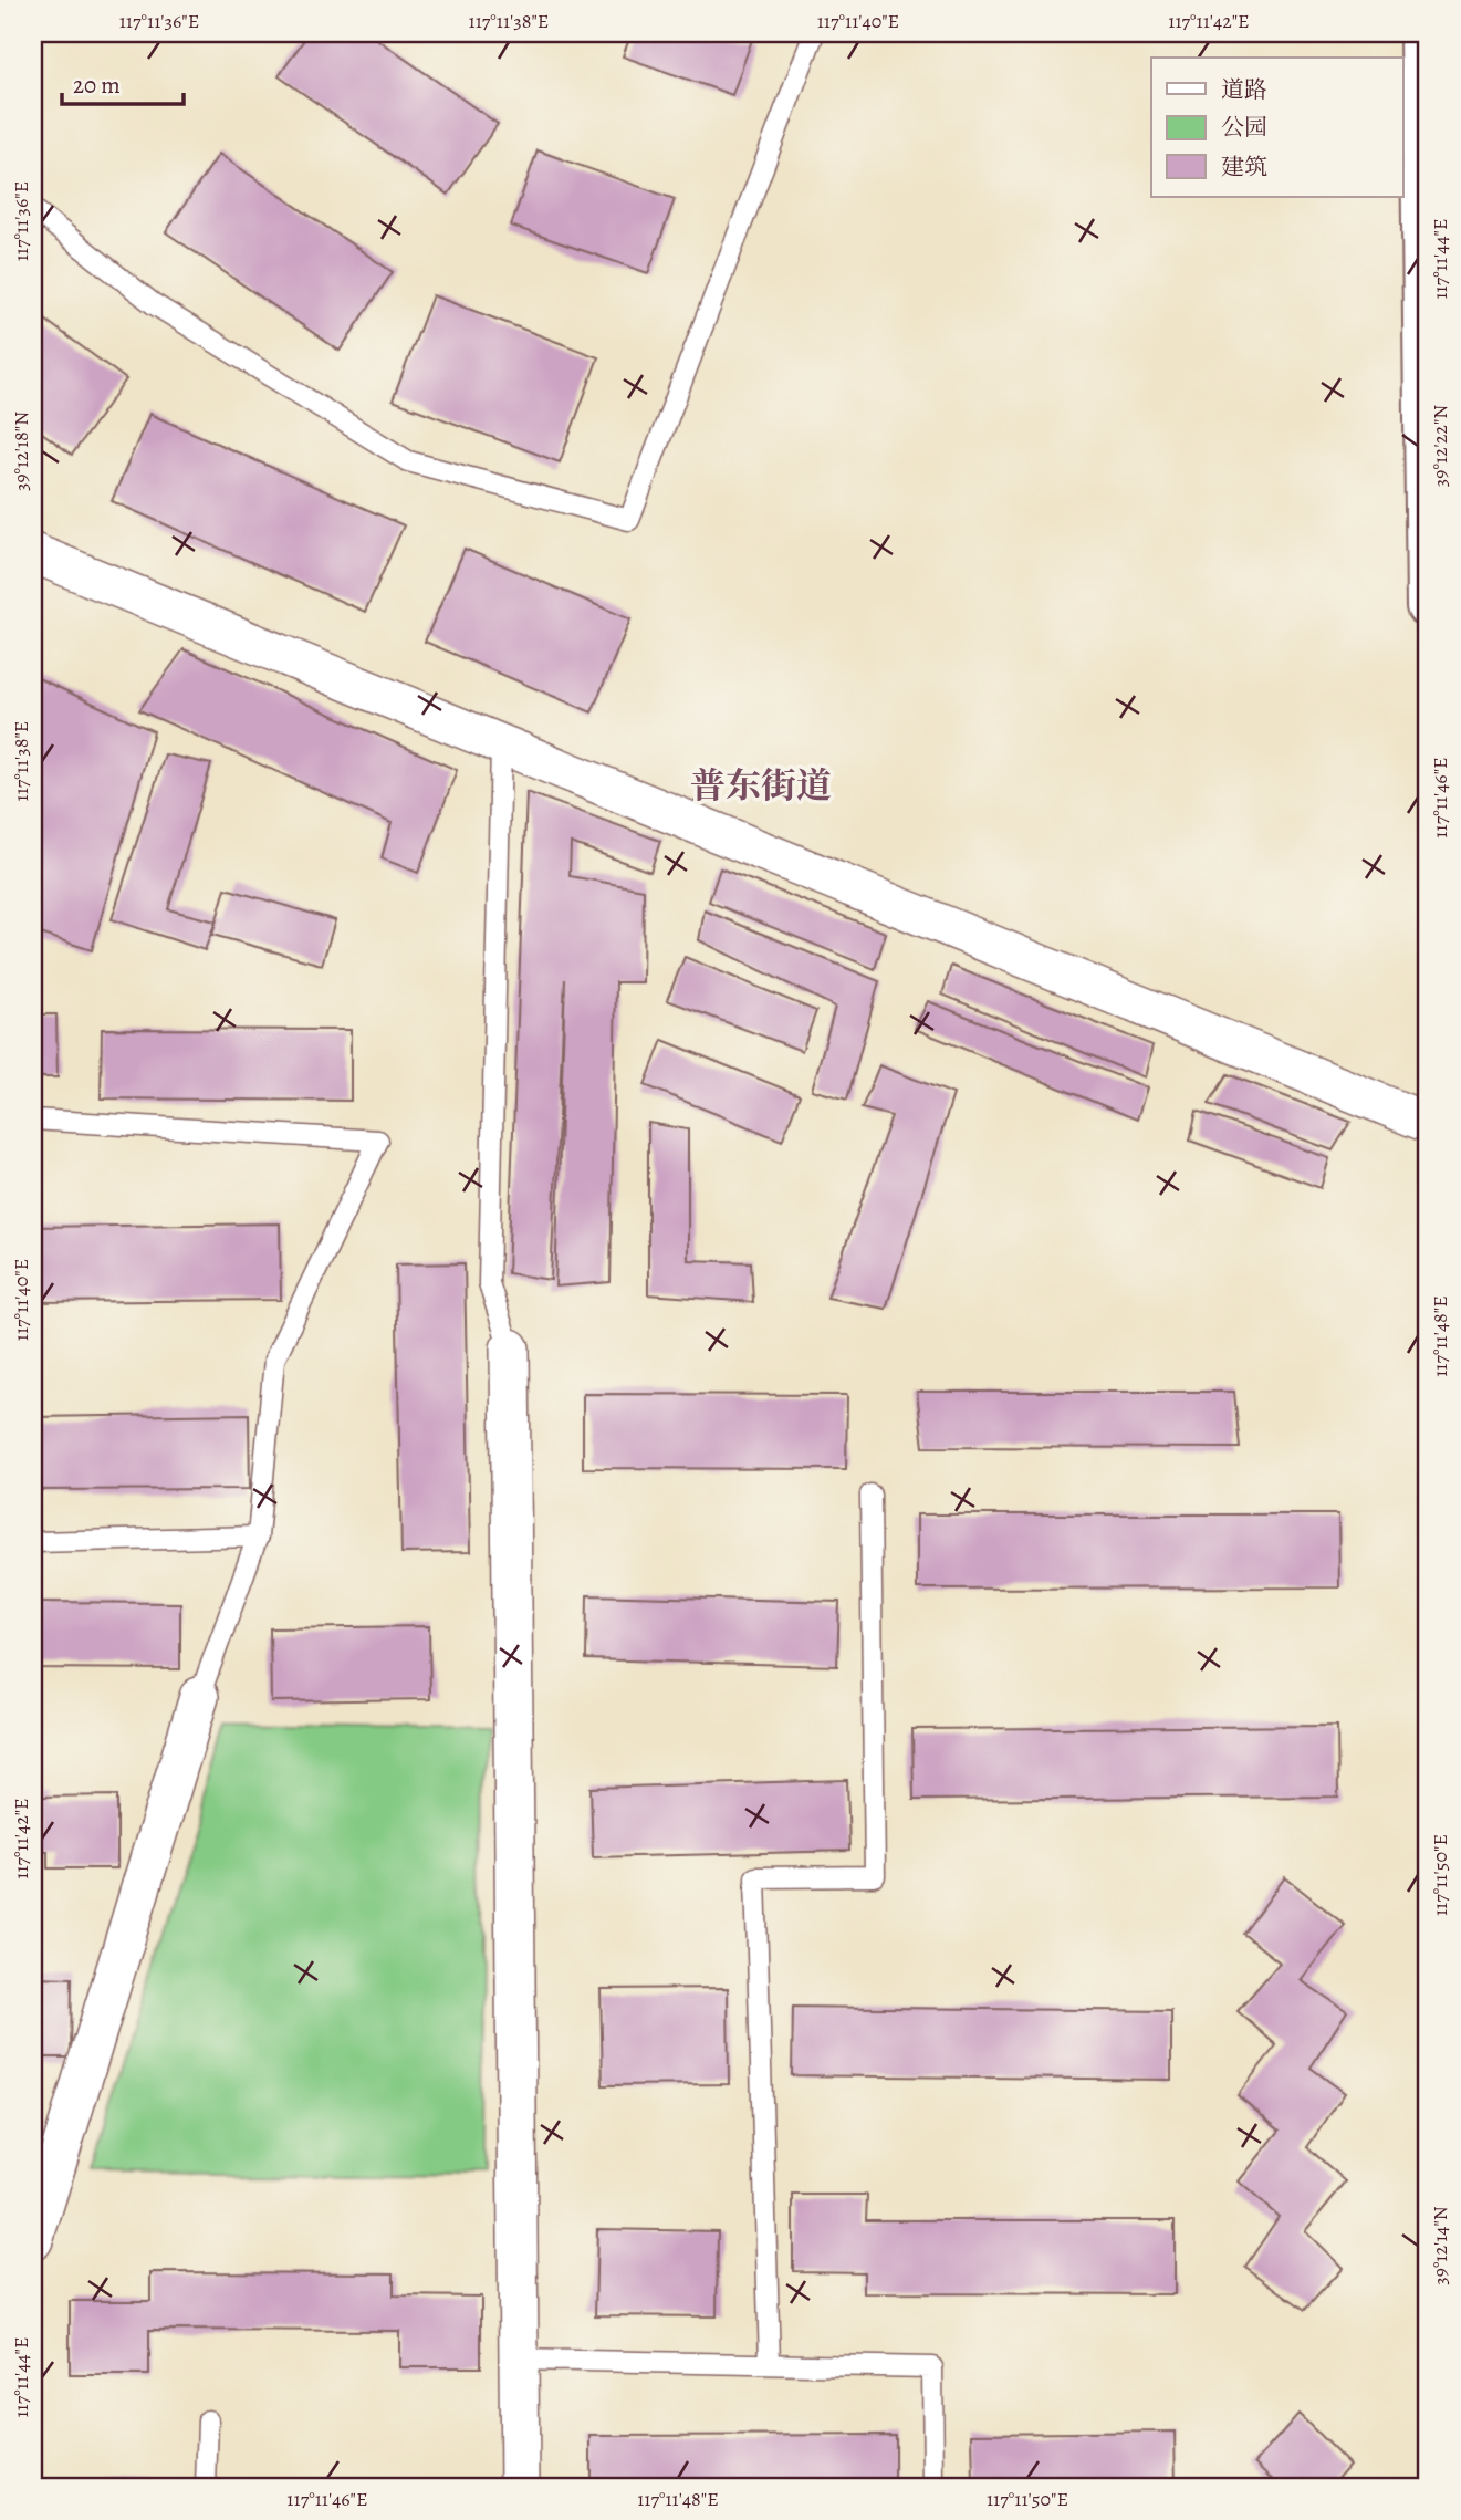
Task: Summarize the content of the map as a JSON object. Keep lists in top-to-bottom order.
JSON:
{
  "districts": ["普东街道"],
  "legend": ["道路", "公园", "建筑"],
  "scale_bar": "20 m",
  "coordinates": [
    "117°11'36\"E",
    "117°11'38\"E",
    "117°11'40\"E",
    "117°11'42\"E",
    "117°11'44\"E",
    "39°12'22\"N",
    "39°12'18\"N",
    "117°11'46\"E",
    "117°11'48\"E",
    "117°11'50\"E",
    "39°12'14\"N"
  ]
}
